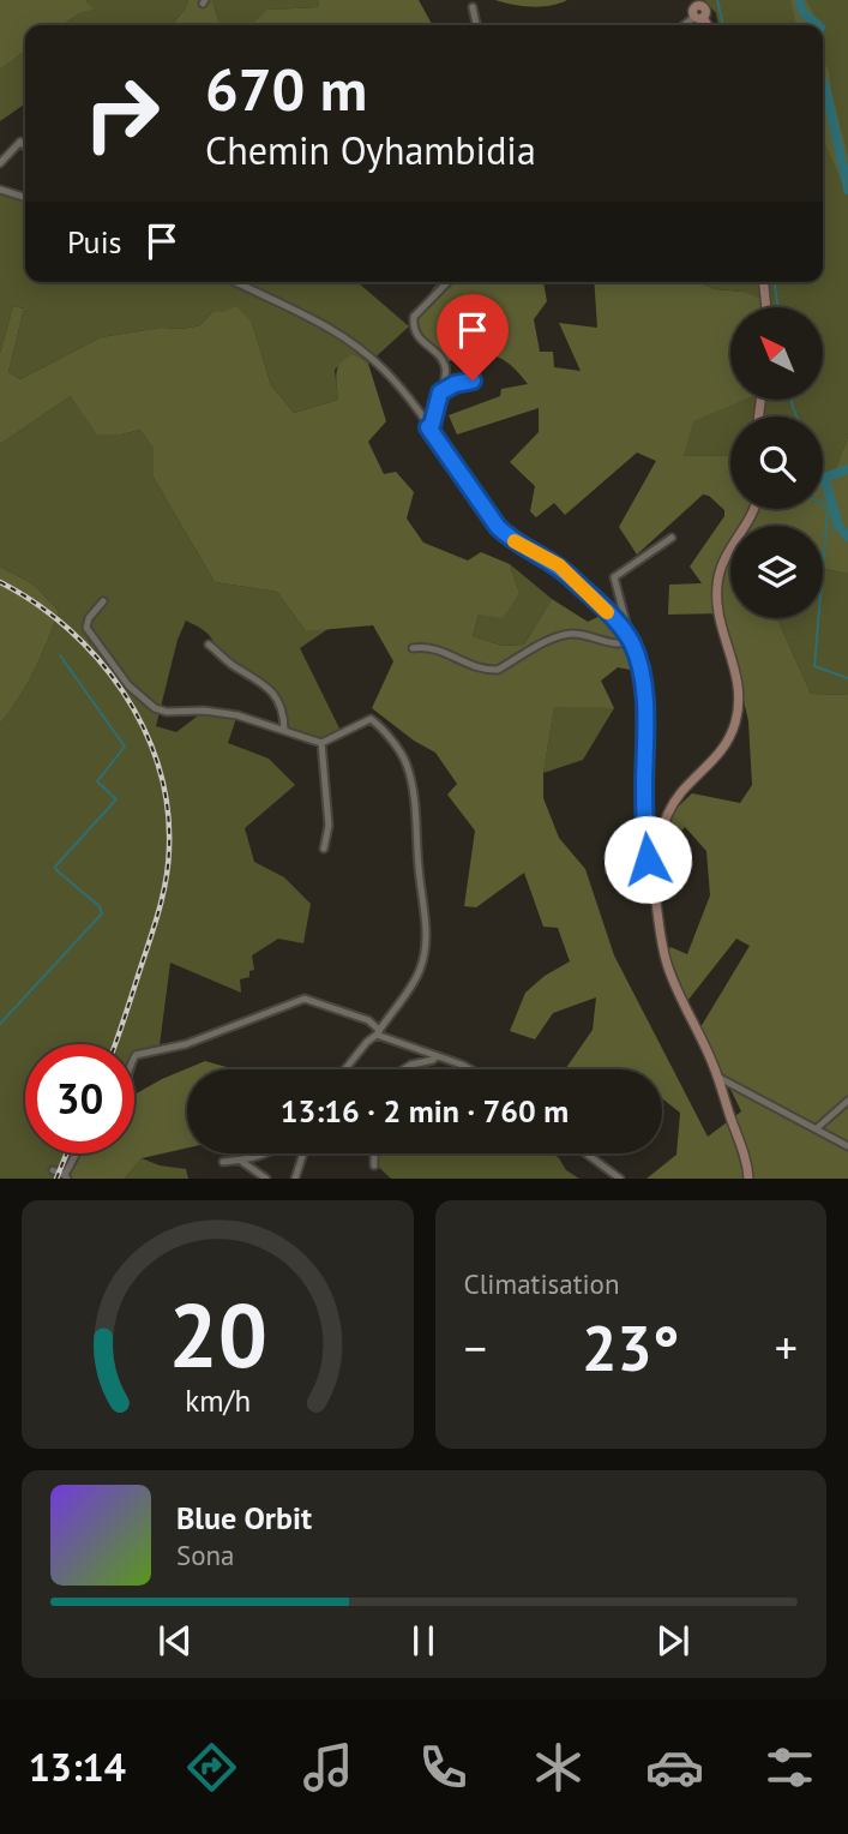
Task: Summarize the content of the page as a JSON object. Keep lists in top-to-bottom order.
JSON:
{
  "north": "top left",
  "page": {
    "turn": ["670 m", "Chemin Oyhambidia"],
    "then": "Puis",
    "limit": "30",
    "trip": "13:16 · 2 min · 760 m",
    "tile": "Climatisation",
    "heat": ["−", "23°", "+"],
    "song": ["Blue Orbit", "Sona"],
    "tabs": "13:14",
    "gauge": ["20", "km/h"]
  }
}
